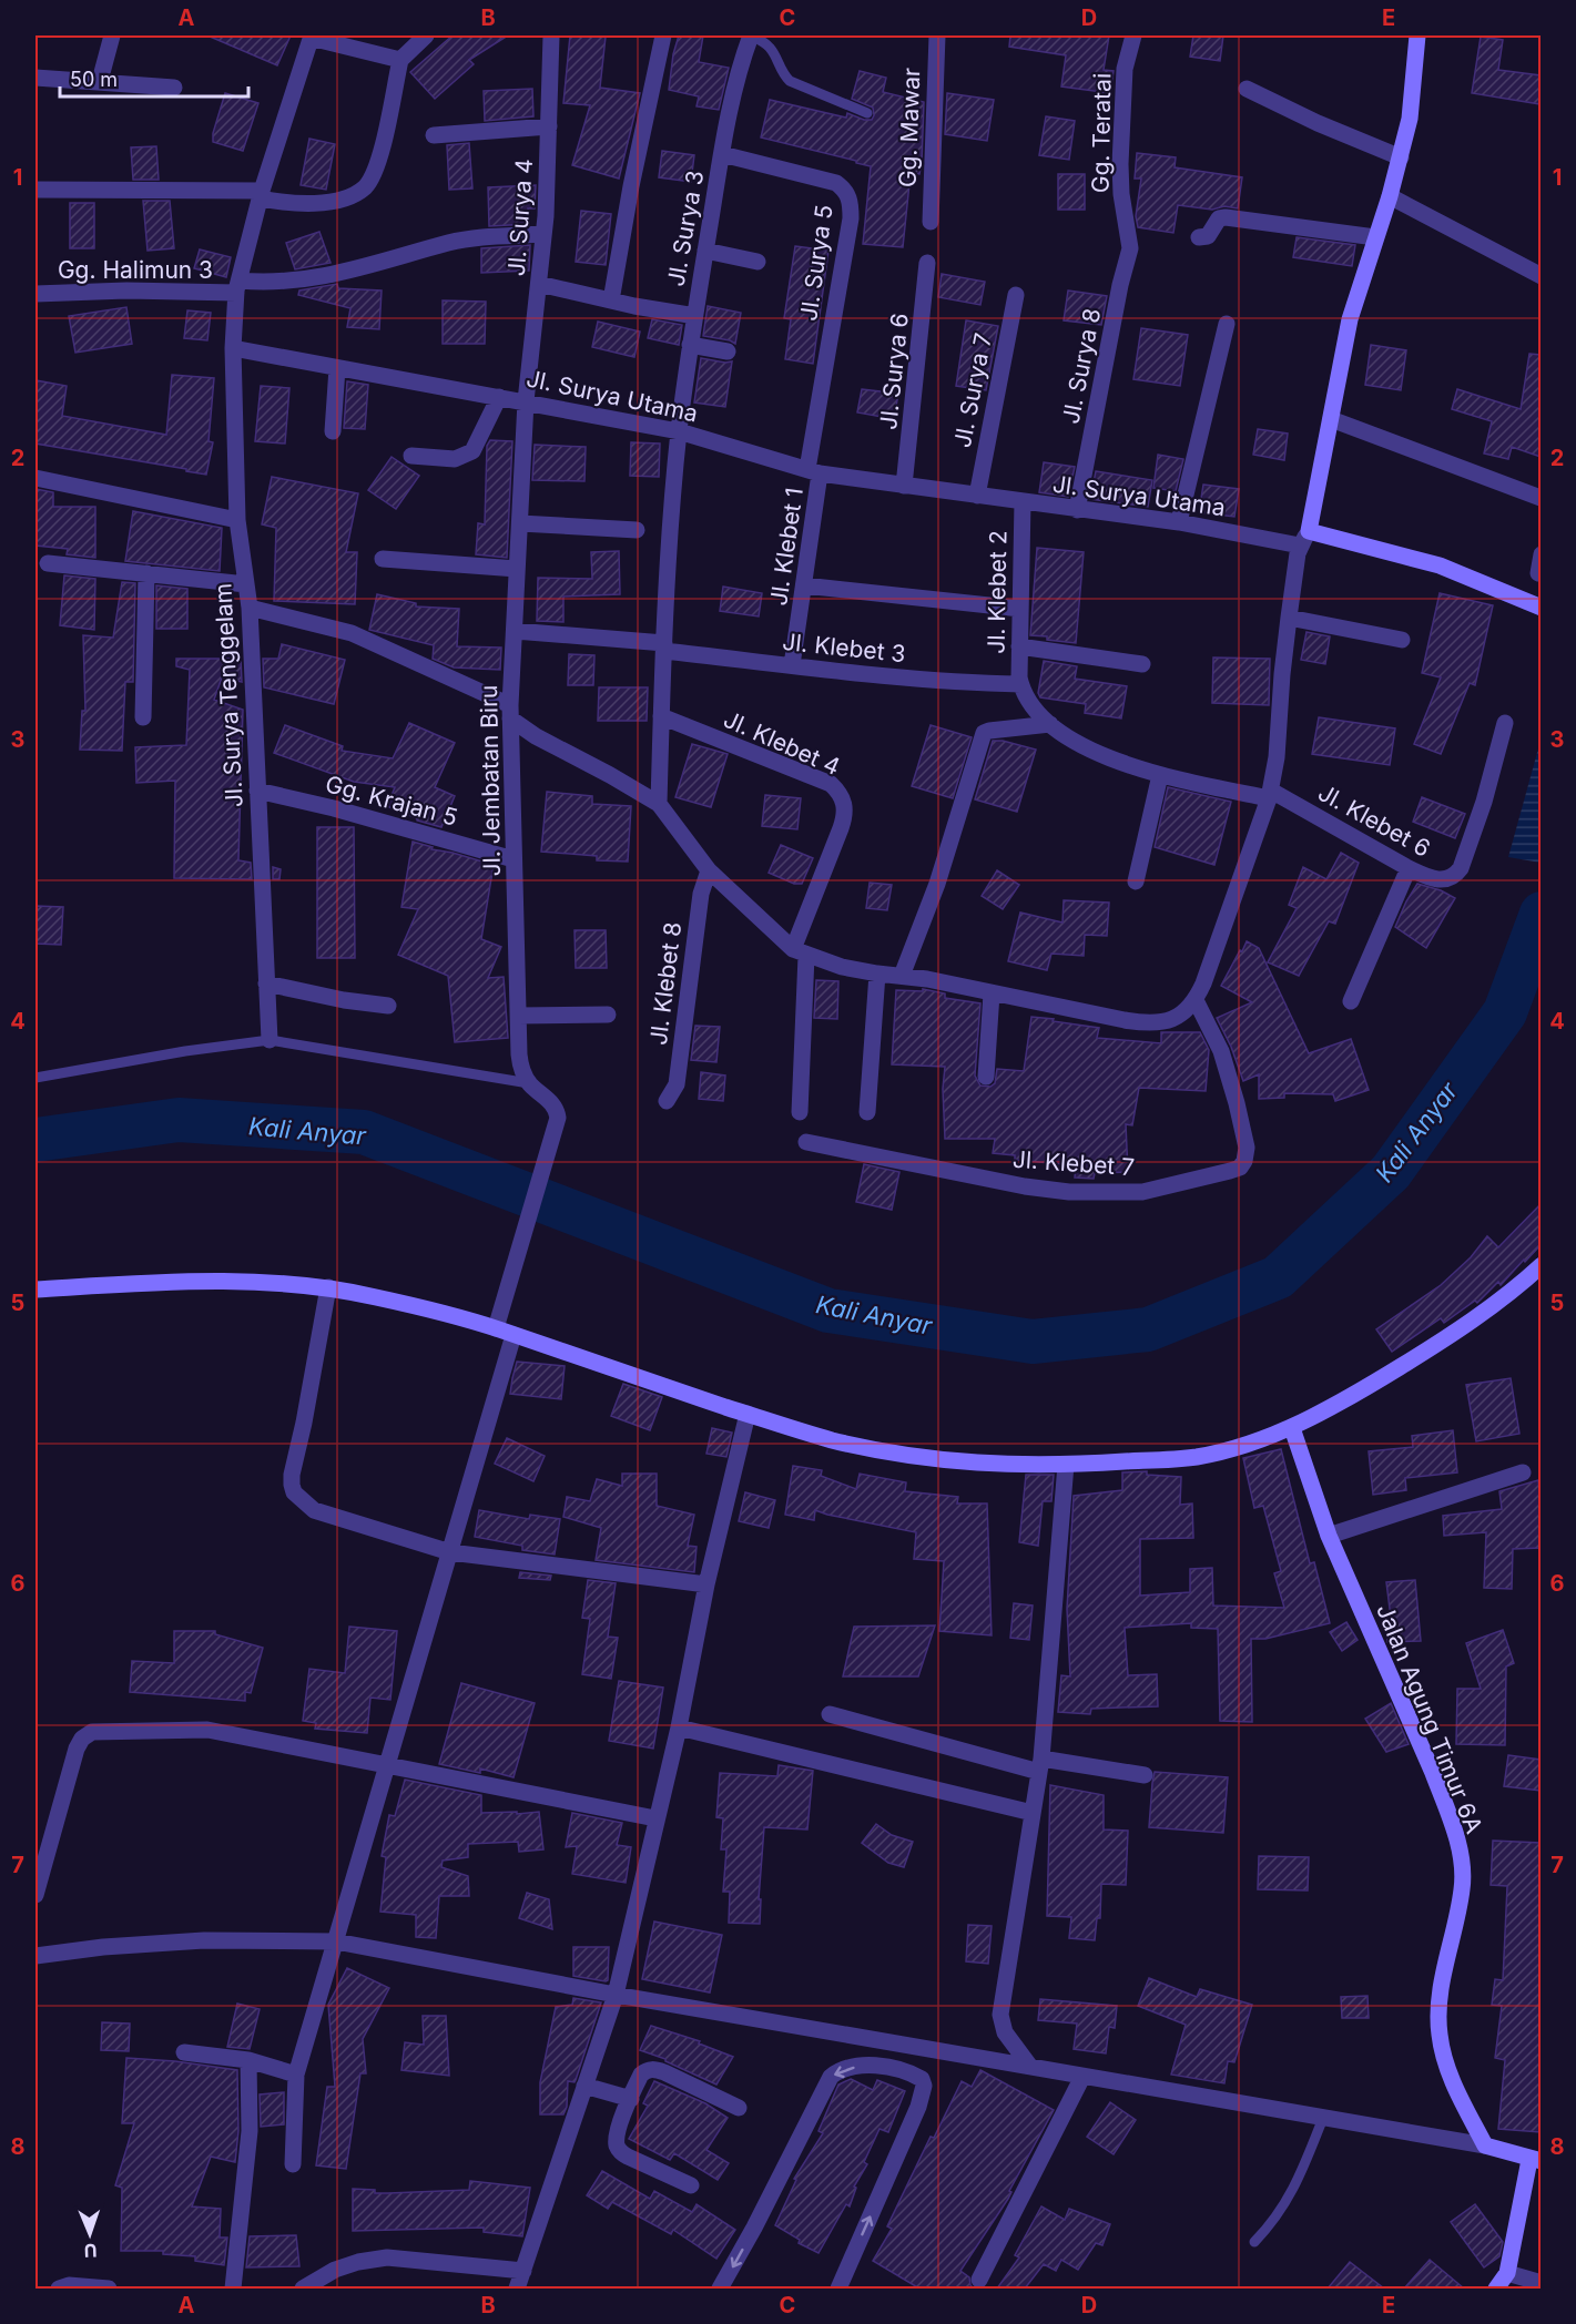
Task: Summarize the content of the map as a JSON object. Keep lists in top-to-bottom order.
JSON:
{
  "streets": {
    "street": [
      "Gg. Mawar",
      "Gg. Teratai",
      "Jl. Surya 4",
      "Jl. Surya 3",
      "Jl. Surya 5",
      "Gg. Halimun 3",
      "Jl. Surya 8",
      "Jl. Surya 6",
      "Jl. Surya 7",
      "Jl. Surya Utama",
      "Jl. Klebet 1",
      "Jl. Klebet 2",
      "Jl. Klebet 3",
      "Jl. Surya Tenggelam",
      "Jl. Klebet 4",
      "Jl. Jembatan Biru",
      "Gg. Krajan 5",
      "Jl. Klebet 6",
      "Jl. Klebet 8",
      "Jl. Klebet 7",
      "Jalan Agung Timur 6A"
    ]
  },
  "crossings": [
    ["Gg. Teratai", "Jl. Surya 8"],
    ["Jl. Surya 4", "Gg. Halimun 3"],
    ["Jl. Surya 4", "Jl. Surya Utama"],
    ["Jl. Surya 4", "Jl. Jembatan Biru"],
    ["Jl. Surya 3", "Jl. Surya 5"],
    ["Jl. Surya 3", "Jl. Surya Utama"],
    ["Jl. Surya 3", "Jl. Klebet 3"],
    ["Jl. Surya 3", "Jl. Klebet 4"],
    ["Jl. Surya 5", "Jl. Surya Utama"],
    ["Jl. Surya 5", "Jl. Klebet 1"],
    ["Jl. Surya 8", "Jl. Surya Utama"],
    ["Jl. Surya 6", "Jl. Surya Utama"],
    ["Jl. Surya 7", "Jl. Surya Utama"],
    ["Jl. Surya Utama", "Jl. Klebet 1"],
    ["Jl. Surya Utama", "Jl. Klebet 2"],
    ["Jl. Surya Utama", "Jl. Surya Tenggelam"],
    ["Jl. Surya Utama", "Jl. Jembatan Biru"],
    ["Jl. Klebet 1", "Jl. Klebet 3"],
    ["Jl. Klebet 2", "Jl. Klebet 3"],
    ["Jl. Klebet 2", "Jl. Klebet 6"],
    ["Jl. Klebet 3", "Jl. Jembatan Biru"],
    ["Jl. Klebet 3", "Jl. Klebet 6"],
    ["Jl. Surya Tenggelam", "Gg. Krajan 5"],
    ["Jl. Jembatan Biru", "Gg. Krajan 5"]
  ],
  "water": ["Kali Anyar"],
  "scale_bar": "50 m",
  "north": "bottom",
  "grid": {
    "columns": [
      "A",
      "B",
      "C",
      "D",
      "E"
    ],
    "rows": [
      "1",
      "2",
      "3",
      "4",
      "5",
      "6",
      "7",
      "8"
    ]
  }
}
